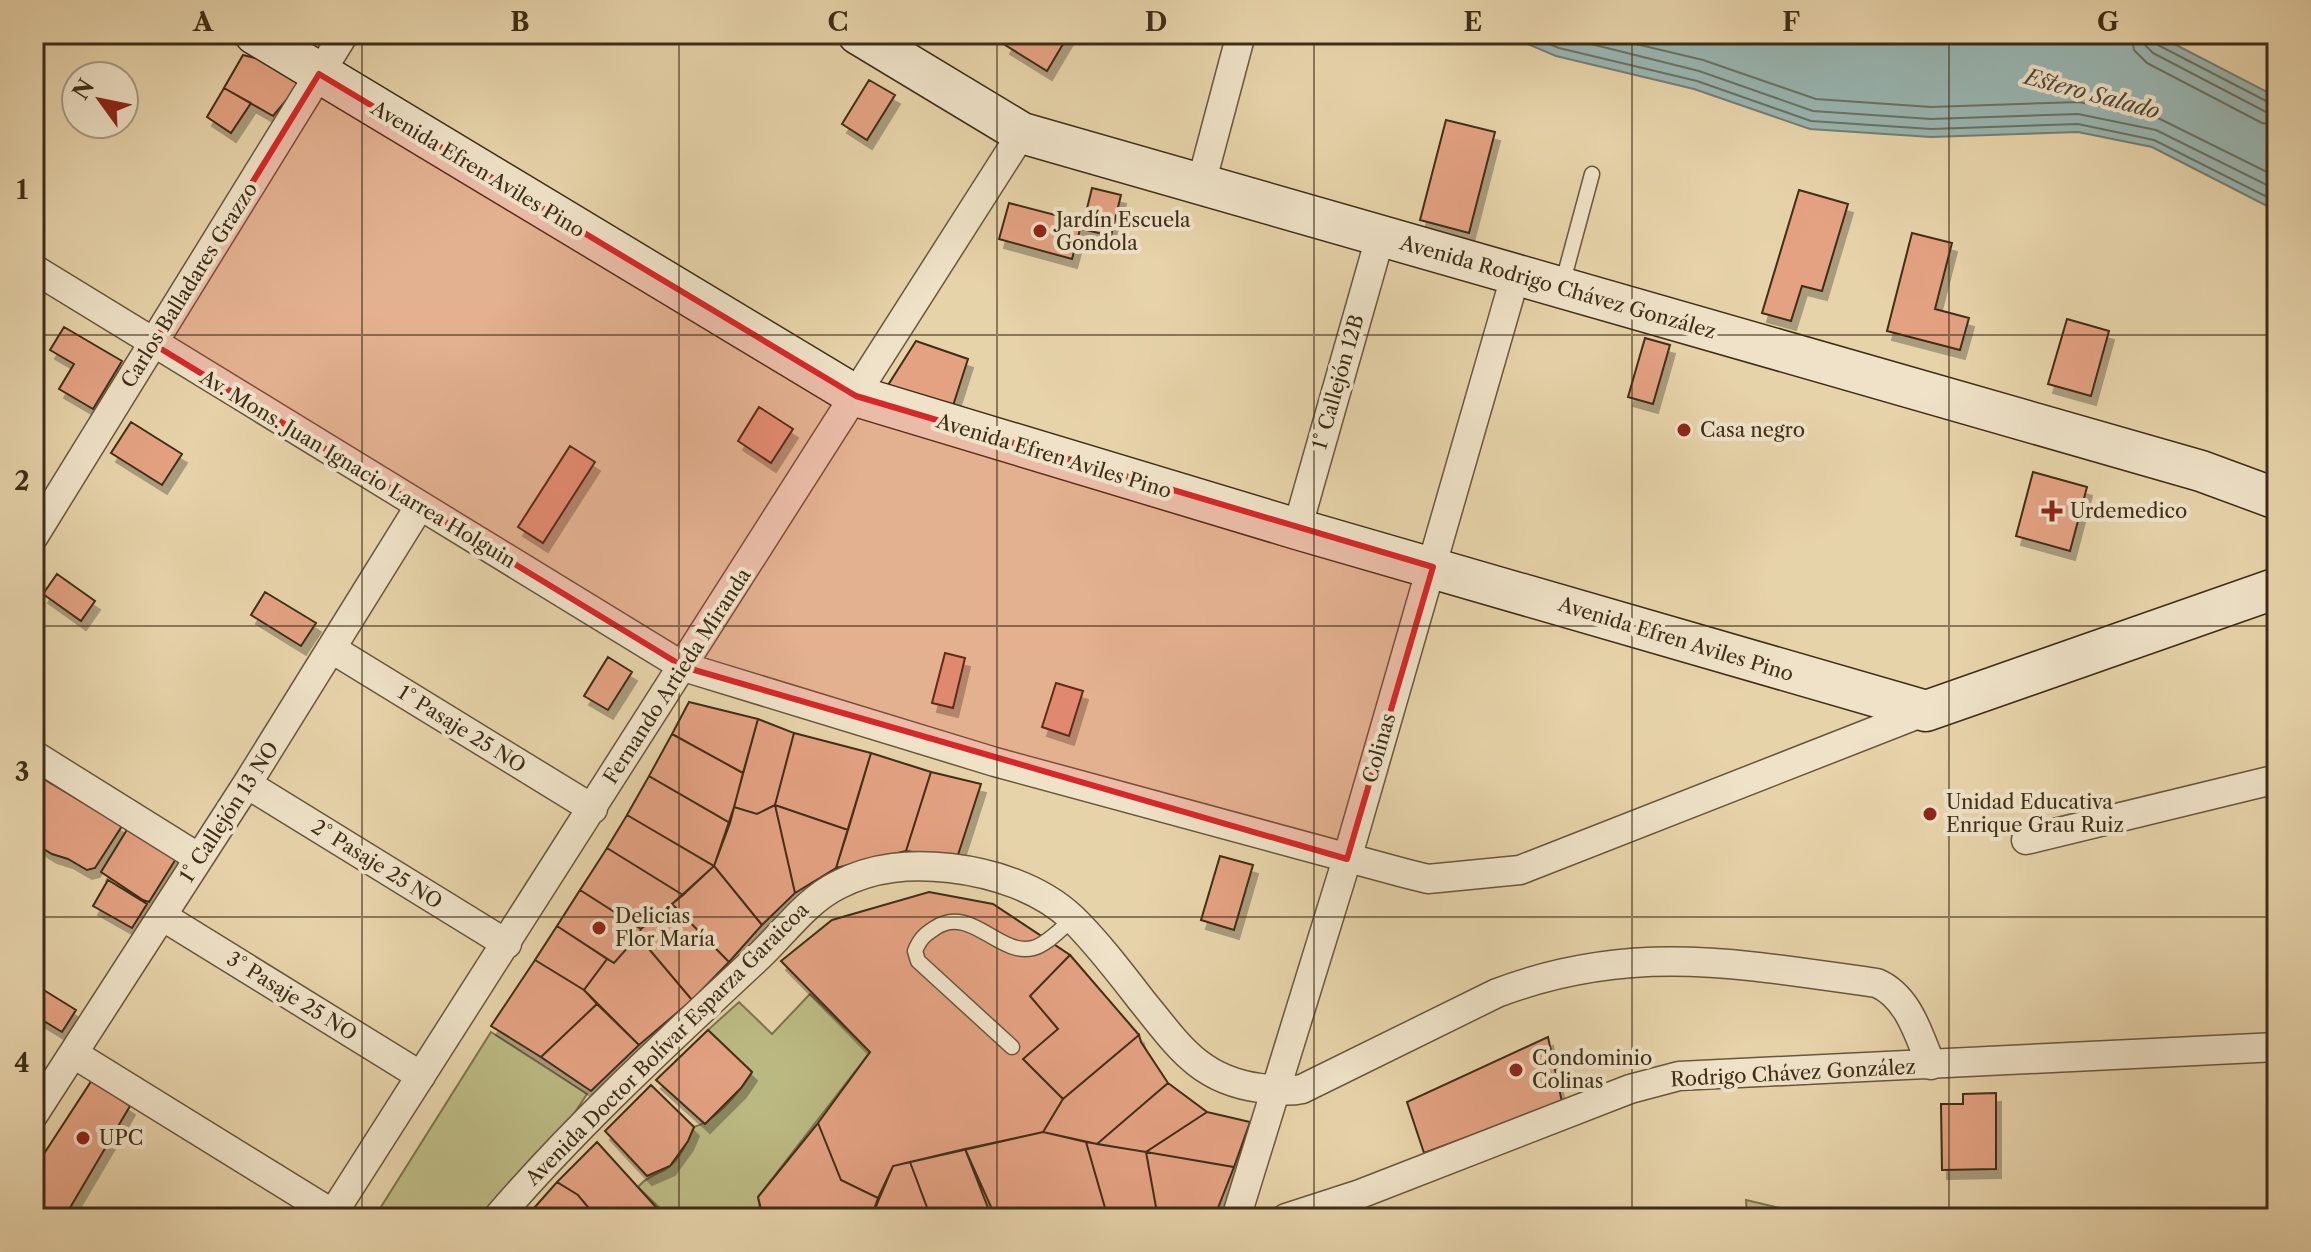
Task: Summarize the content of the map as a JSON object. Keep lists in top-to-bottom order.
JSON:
{
  "streets": {
    "street": [
      "Avenida Efren Aviles Pino",
      "Carlos Balladares Grazzo",
      "Avenida Rodrigo Chávez González",
      "1° Callejón 12B",
      "Av. Mons. Juan Ignacio Larrea Holguin",
      "Fernando Artieda Miranda",
      "1° Pasaje 25 NO",
      "Colinas",
      "1° Callejón 13 NO",
      "2° Pasaje 25 NO",
      "3° Pasaje 25 NO",
      "Avenida Doctor Bolívar Esparza Garaicoa",
      "Rodrigo Chávez González"
    ]
  },
  "crossings": [
    ["Avenida Efren Aviles Pino", "Carlos Balladares Grazzo"],
    ["Avenida Efren Aviles Pino", "1° Callejón 12B"],
    ["Avenida Efren Aviles Pino", "Av. Mons. Juan Ignacio Larrea Holguin"],
    ["Avenida Efren Aviles Pino", "Fernando Artieda Miranda"],
    ["Avenida Efren Aviles Pino", "Colinas"],
    ["Carlos Balladares Grazzo", "Av. Mons. Juan Ignacio Larrea Holguin"],
    ["Avenida Rodrigo Chávez González", "1° Callejón 12B"],
    ["Avenida Rodrigo Chávez González", "Fernando Artieda Miranda"],
    ["Avenida Rodrigo Chávez González", "Colinas"],
    ["Av. Mons. Juan Ignacio Larrea Holguin", "Fernando Artieda Miranda"],
    ["Av. Mons. Juan Ignacio Larrea Holguin", "Colinas"],
    ["Av. Mons. Juan Ignacio Larrea Holguin", "1° Callejón 13 NO"],
    ["Fernando Artieda Miranda", "1° Pasaje 25 NO"],
    ["Fernando Artieda Miranda", "2° Pasaje 25 NO"],
    ["Fernando Artieda Miranda", "3° Pasaje 25 NO"],
    ["1° Pasaje 25 NO", "1° Callejón 13 NO"],
    ["Colinas", "Avenida Doctor Bolívar Esparza Garaicoa"],
    ["1° Callejón 13 NO", "2° Pasaje 25 NO"],
    ["1° Callejón 13 NO", "3° Pasaje 25 NO"],
    ["Avenida Doctor Bolívar Esparza Garaicoa", "Rodrigo Chávez González"]
  ],
  "water": ["Estero Salado"],
  "places": {
    "other": [
      "Jardín Escuela Gondola",
      "Casa negro",
      "Unidad Educativa Enrique Grau Ruiz",
      "Delicias Flor María",
      "Condominio Colinas",
      "UPC"
    ],
    "health": ["Urdemedico"]
  },
  "north": "top left",
  "grid": {
    "columns": [
      "A",
      "B",
      "C",
      "D",
      "E",
      "F",
      "G"
    ],
    "rows": [
      "1",
      "2",
      "3",
      "4"
    ]
  }
}
